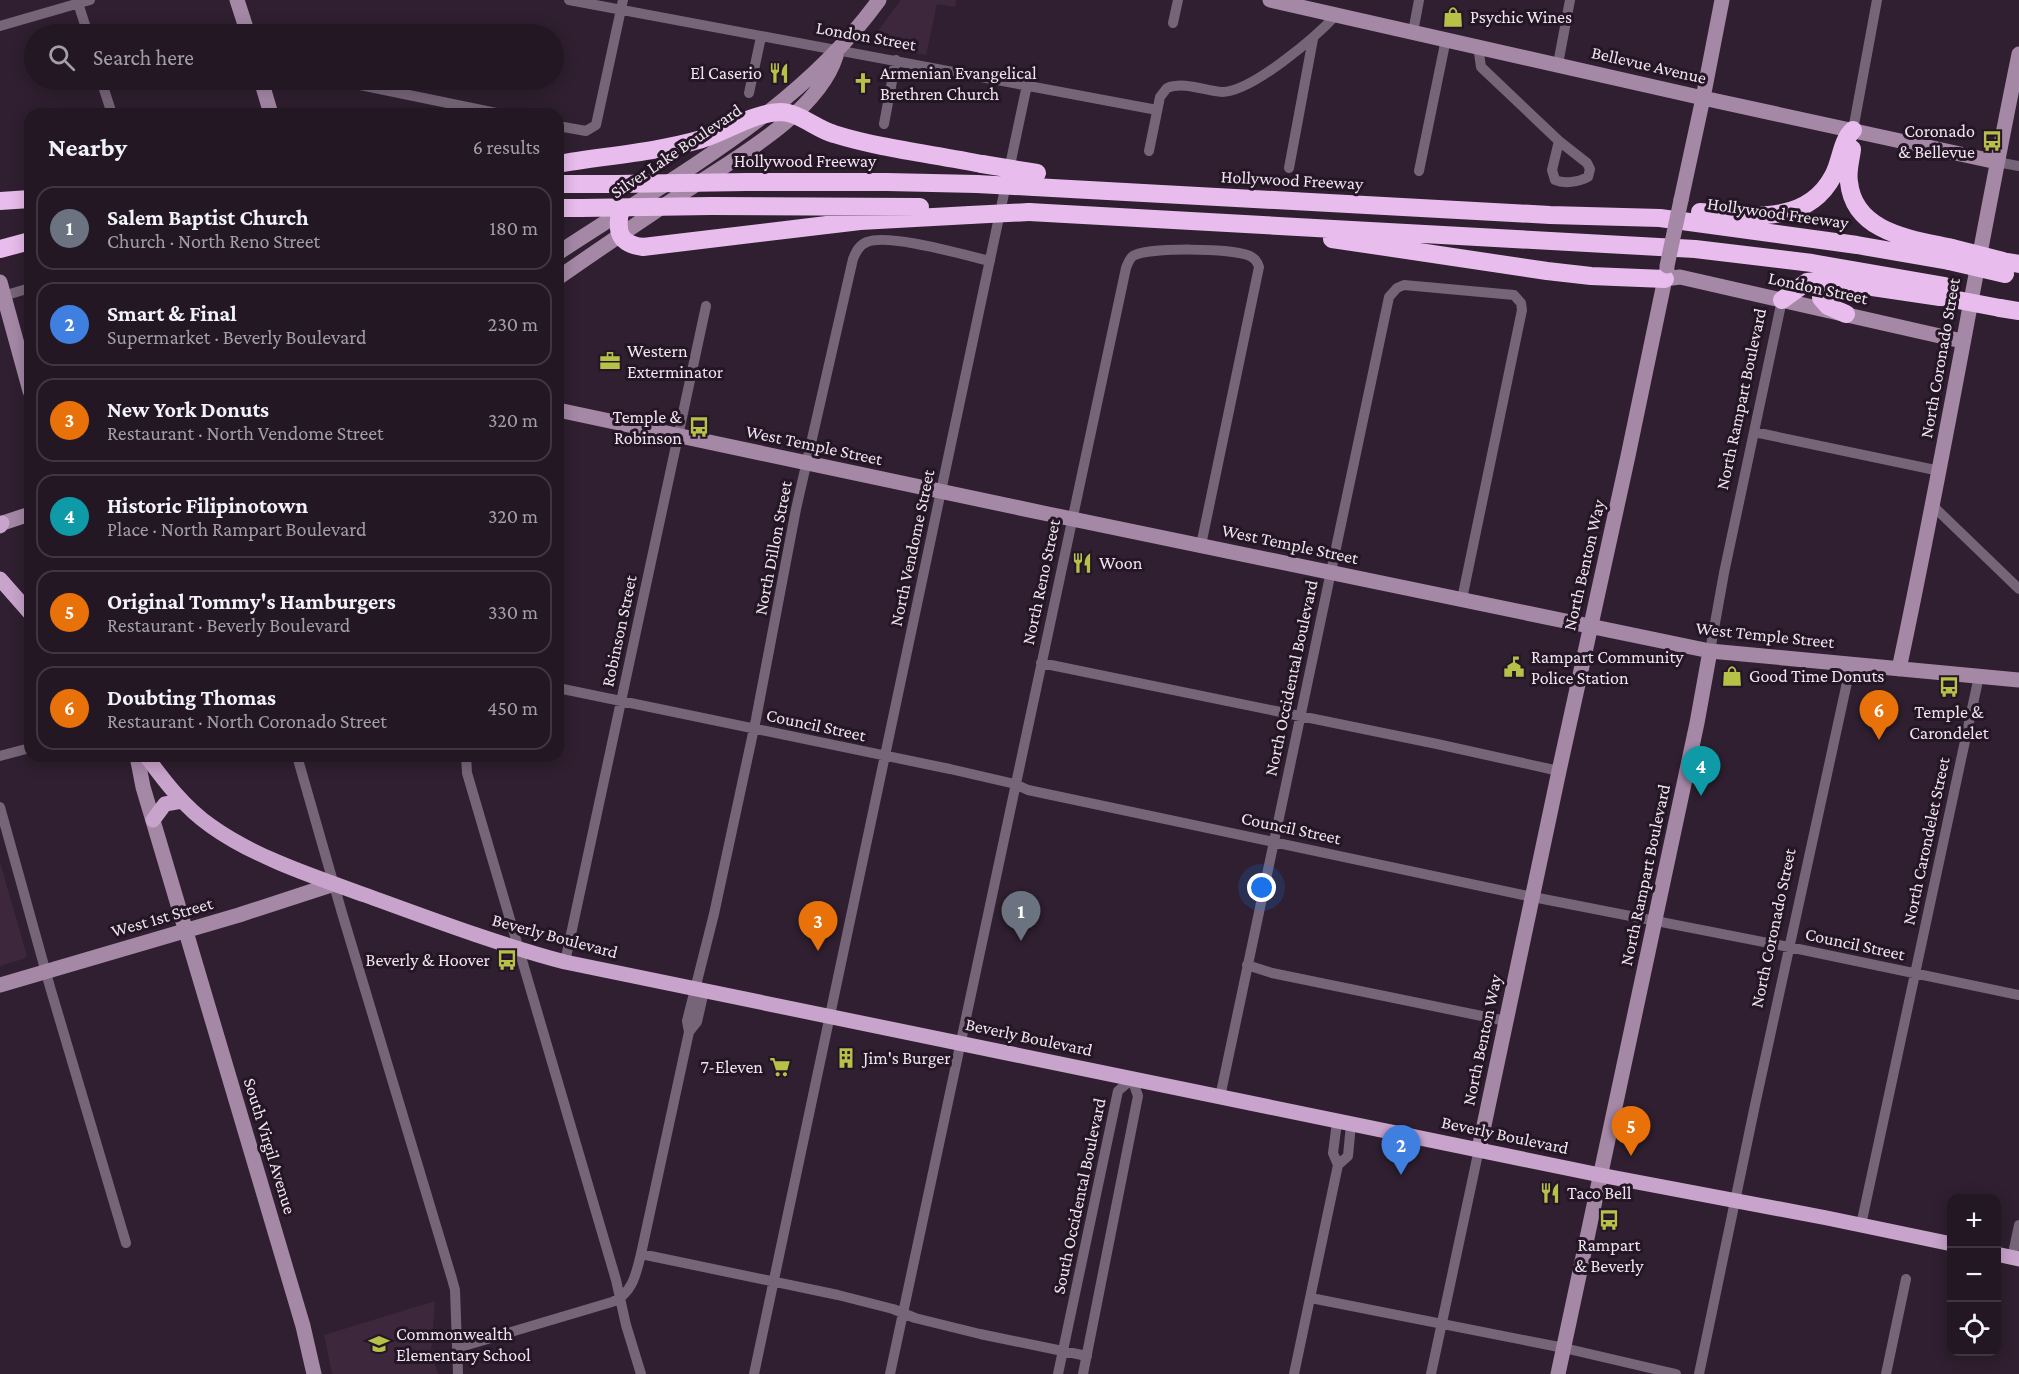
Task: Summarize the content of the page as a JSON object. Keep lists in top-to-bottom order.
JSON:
{
  "streets": {
    "highway": ["Hollywood Freeway"],
    "main road": ["Beverly Boulevard"],
    "street": [
      "London Street",
      "Bellevue Avenue",
      "Silver Lake Boulevard",
      "North Coronado Street",
      "North Rampart Boulevard",
      "West Temple Street",
      "North Dillon Street",
      "North Vendome Street",
      "North Benton Way",
      "North Reno Street",
      "Robinson Street",
      "North Occidental Boulevard",
      "Council Street",
      "North Carondelet Street",
      "West 1st Street",
      "South Virgil Avenue",
      "South Occidental Boulevard"
    ]
  },
  "crossings": [
    ["London Street", "Silver Lake Boulevard"],
    ["London Street", "North Coronado Street"],
    ["London Street", "North Rampart Boulevard"],
    ["London Street", "North Vendome Street"],
    ["London Street", "North Benton Way"],
    ["Bellevue Avenue", "North Coronado Street"],
    ["Bellevue Avenue", "North Benton Way"],
    ["North Coronado Street", "West Temple Street"],
    ["North Coronado Street", "Council Street"],
    ["North Coronado Street", "Beverly Boulevard"],
    ["North Rampart Boulevard", "West Temple Street"],
    ["North Rampart Boulevard", "Council Street"],
    ["North Rampart Boulevard", "Beverly Boulevard"],
    ["West Temple Street", "North Dillon Street"],
    ["West Temple Street", "North Vendome Street"],
    ["West Temple Street", "North Benton Way"],
    ["West Temple Street", "North Reno Street"],
    ["West Temple Street", "Robinson Street"],
    ["West Temple Street", "North Occidental Boulevard"],
    ["West Temple Street", "North Carondelet Street"],
    ["North Dillon Street", "North Vendome Street"],
    ["North Dillon Street", "Council Street"],
    ["North Dillon Street", "Beverly Boulevard"],
    ["North Vendome Street", "Council Street"],
    ["North Vendome Street", "Beverly Boulevard"],
    ["North Benton Way", "Council Street"],
    ["North Benton Way", "Beverly Boulevard"],
    ["North Reno Street", "Council Street"],
    ["North Reno Street", "Beverly Boulevard"],
    ["Robinson Street", "Council Street"],
    ["Robinson Street", "Beverly Boulevard"],
    ["North Occidental Boulevard", "Council Street"],
    ["North Occidental Boulevard", "Beverly Boulevard"],
    ["Council Street", "North Carondelet Street"],
    ["North Carondelet Street", "Beverly Boulevard"],
    ["West 1st Street", "Beverly Boulevard"],
    ["West 1st Street", "South Virgil Avenue"],
    ["Beverly Boulevard", "South Occidental Boulevard"]
  ],
  "places": {
    "shop": ["Psychic Wines", "Good Time Donuts"],
    "restaurant": ["El Caserio", "Woon", "Taco Bell"],
    "church": ["Armenian Evangelical Brethren Church"],
    "bus stop": [
      "Coronado & Bellevue",
      "Temple & Robinson",
      "Temple & Carondelet",
      "Beverly & Hoover",
      "Rampart & Beverly"
    ],
    "office": ["Western Exterminator"],
    "public building": ["Rampart Community Police Station"],
    "building": ["Jim's Burger"],
    "supermarket": ["7-Eleven"],
    "school or university": ["Commonwealth Elementary School"]
  },
  "page": {
    "search": "Search here",
    "heading": ["Nearby", "6 results"],
    "list": [
      {
        "mark": "1",
        "name": "Salem Baptist Church",
        "note": "Church · North Reno Street",
        "value": "180 m"
      },
      {
        "mark": "2",
        "name": "Smart & Final",
        "note": "Supermarket · Beverly Boulevard",
        "value": "230 m"
      },
      {
        "mark": "3",
        "name": "New York Donuts",
        "note": "Restaurant · North Vendome Street",
        "value": "320 m"
      },
      {
        "mark": "4",
        "name": "Historic Filipinotown",
        "note": "Place · North Rampart Boulevard",
        "value": "320 m"
      },
      {
        "mark": "5",
        "name": "Original Tommy's Hamburgers",
        "note": "Restaurant · Beverly Boulevard",
        "value": "330 m"
      },
      {
        "mark": "6",
        "name": "Doubting Thomas",
        "note": "Restaurant · North Coronado Street",
        "value": "450 m"
      }
    ],
    "pins": [
      "6",
      "4",
      "1",
      "3",
      "5",
      "2"
    ],
    "map_buttons": ["+", "−"]
  }
}
